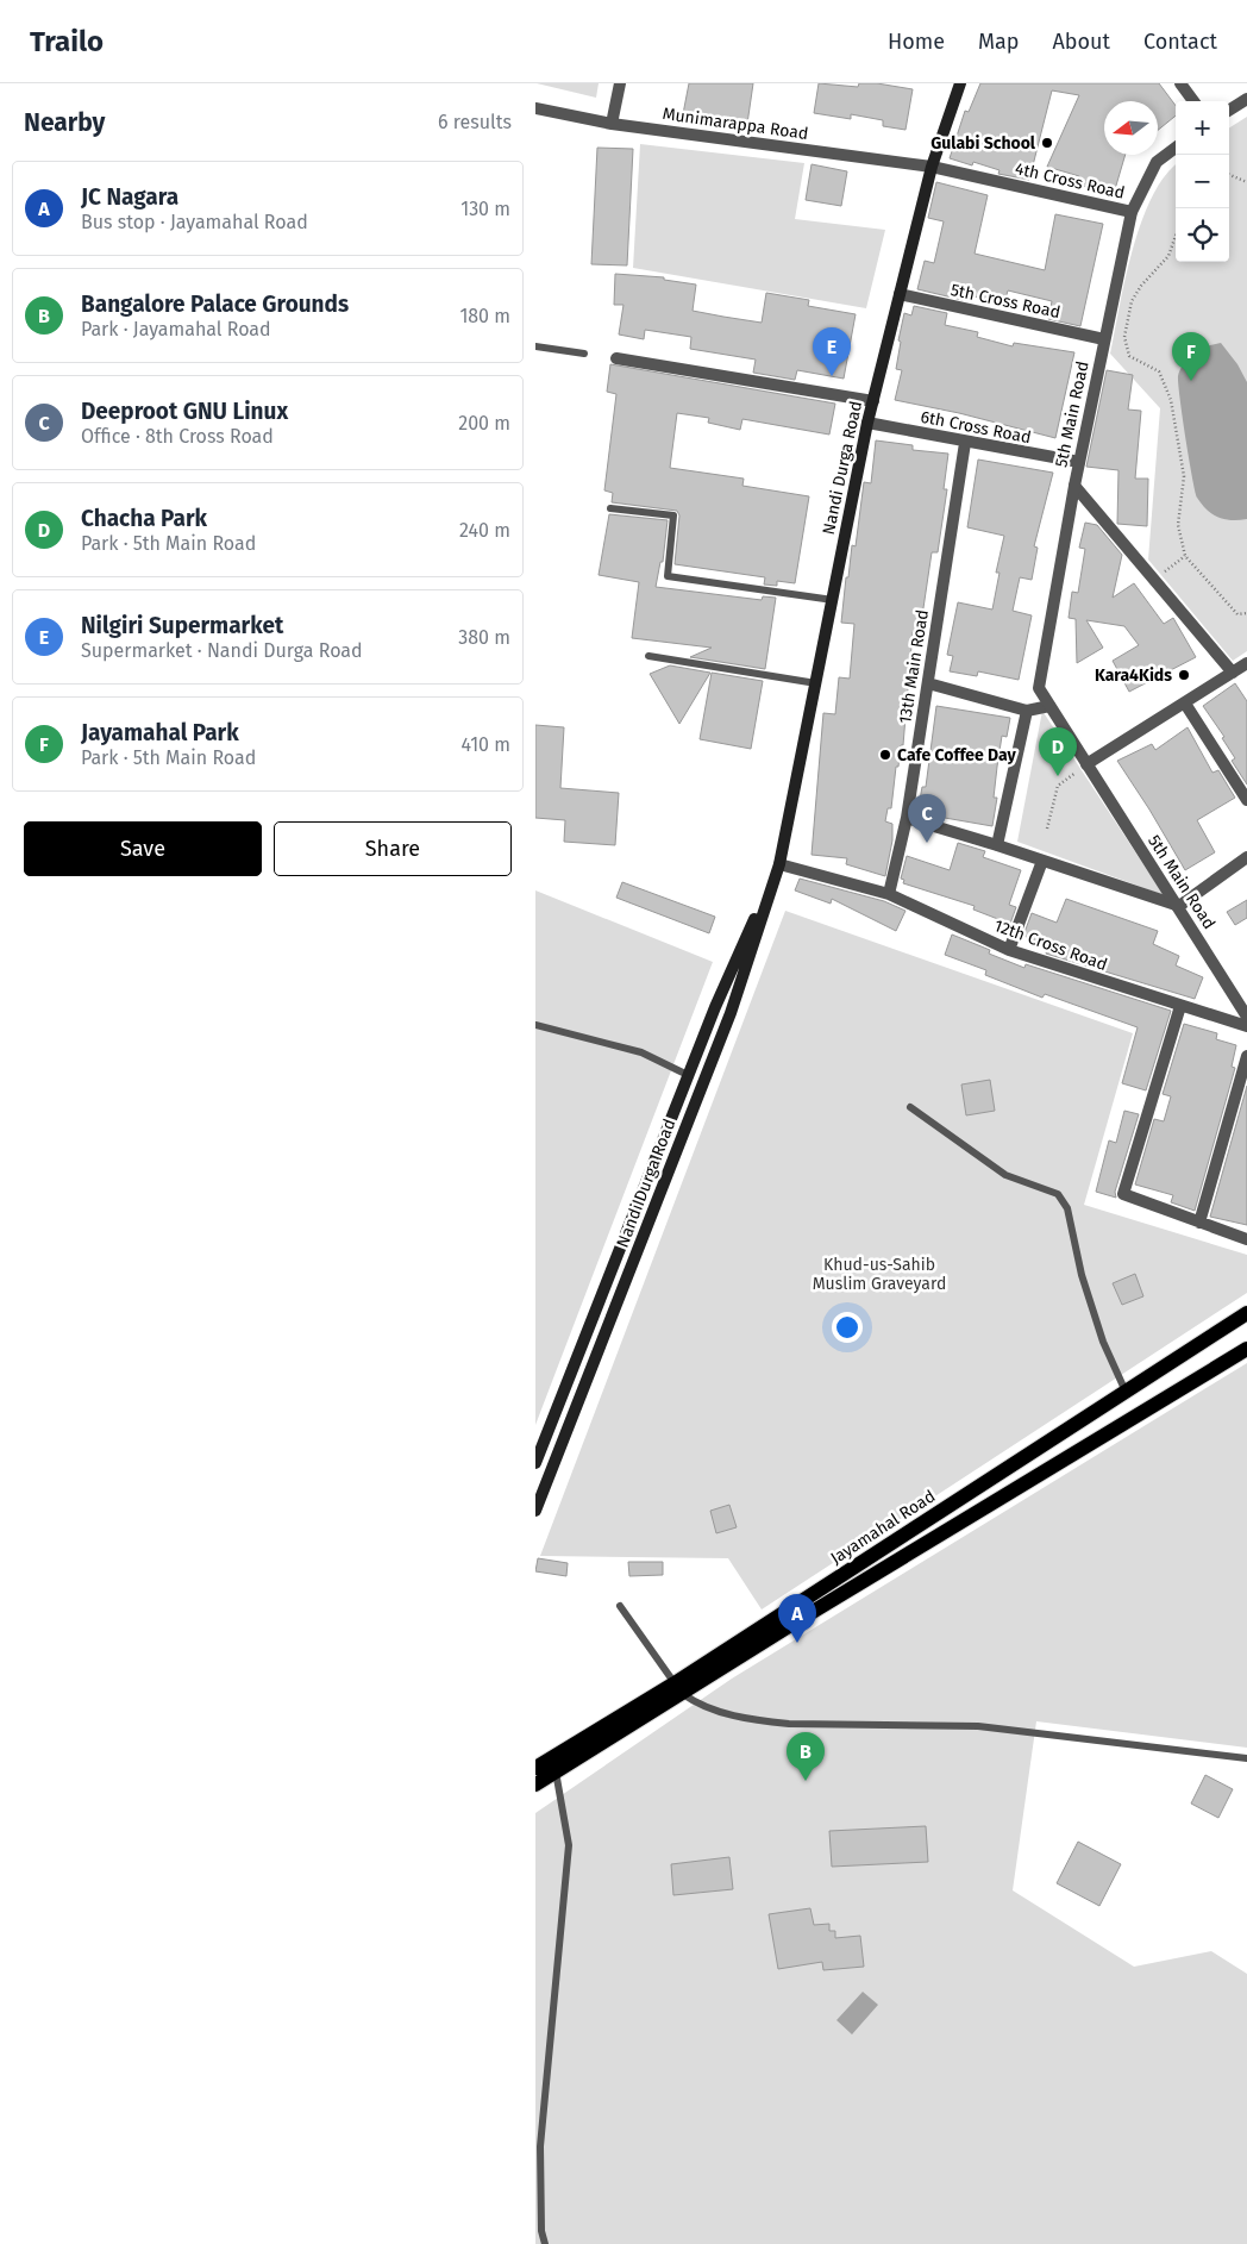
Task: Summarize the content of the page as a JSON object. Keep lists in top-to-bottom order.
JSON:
{
  "streets": {
    "main road": ["Nandi Durga Road", "Jayamahal Road"],
    "street": [
      "Munimarappa Road",
      "4th Cross Road",
      "5th Cross Road",
      "5th Main Road",
      "6th Cross Road",
      "13th Main Road",
      "12th Cross Road"
    ]
  },
  "crossings": [
    ["Munimarappa Road", "4th Cross Road"],
    ["Munimarappa Road", "Nandi Durga Road"],
    ["4th Cross Road", "5th Main Road"],
    ["4th Cross Road", "Nandi Durga Road"],
    ["5th Cross Road", "5th Main Road"],
    ["5th Cross Road", "Nandi Durga Road"],
    ["5th Main Road", "6th Cross Road"],
    ["6th Cross Road", "Nandi Durga Road"],
    ["6th Cross Road", "13th Main Road"],
    ["Nandi Durga Road", "12th Cross Road"],
    ["13th Main Road", "12th Cross Road"]
  ],
  "parks": ["Khud-us-Sahib Muslim Graveyard"],
  "places": ["Gulabi School", "Kara4Kids", "Cafe Coffee Day"],
  "north": "left",
  "page": {
    "header": "Trailo",
    "nav": [
      "Home",
      "Map",
      "About",
      "Contact"
    ],
    "heading": ["Nearby", "6 results"],
    "map_buttons": ["+", "−"],
    "list": [
      {
        "mark": "A",
        "name": "JC Nagara",
        "note": "Bus stop · Jayamahal Road",
        "value": "130 m"
      },
      {
        "mark": "B",
        "name": "Bangalore Palace Grounds",
        "note": "Park · Jayamahal Road",
        "value": "180 m"
      },
      {
        "mark": "C",
        "name": "Deeproot GNU Linux",
        "note": "Office · 8th Cross Road",
        "value": "200 m"
      },
      {
        "mark": "D",
        "name": "Chacha Park",
        "note": "Park · 5th Main Road",
        "value": "240 m"
      },
      {
        "mark": "E",
        "name": "Nilgiri Supermarket",
        "note": "Supermarket · Nandi Durga Road",
        "value": "380 m"
      },
      {
        "mark": "F",
        "name": "Jayamahal Park",
        "note": "Park · 5th Main Road",
        "value": "410 m"
      }
    ],
    "pins": [
      "E",
      "F",
      "D",
      "C",
      "A",
      "B"
    ],
    "buttons": ["Save", "Share"]
  }
}
